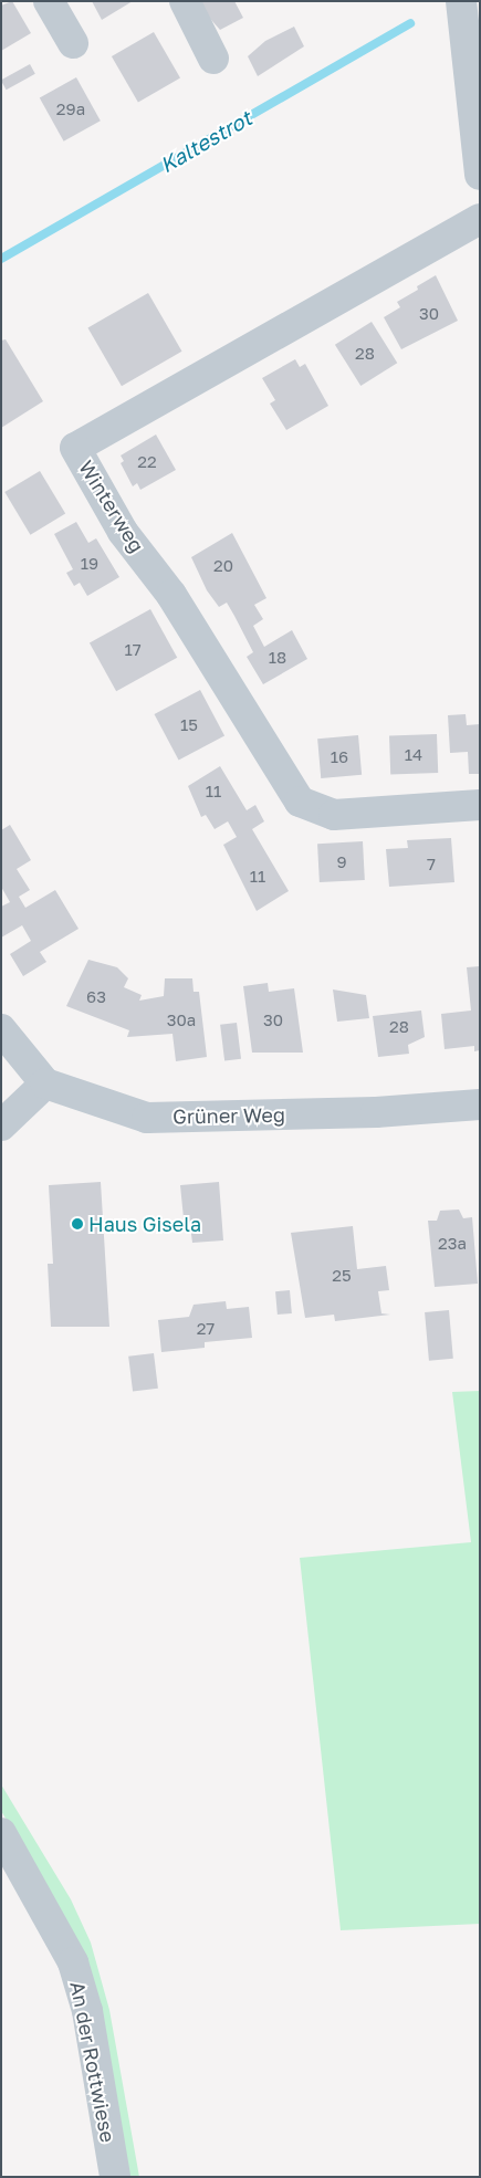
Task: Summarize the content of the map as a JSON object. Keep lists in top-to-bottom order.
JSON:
{
  "streets": {
    "street": ["Winterweg", "Grüner Weg", "An der Rottwiese"]
  },
  "water": ["Kaltestrot"],
  "places": ["Haus Gisela"],
  "house_numbers": [
    "29a",
    "30",
    "28",
    "22",
    "19",
    "20",
    "17",
    "18",
    "15",
    "14",
    "16",
    "11",
    "9",
    "7",
    "11",
    "63",
    "30a",
    "30",
    "28",
    "23a",
    "25",
    "27"
  ]
}
